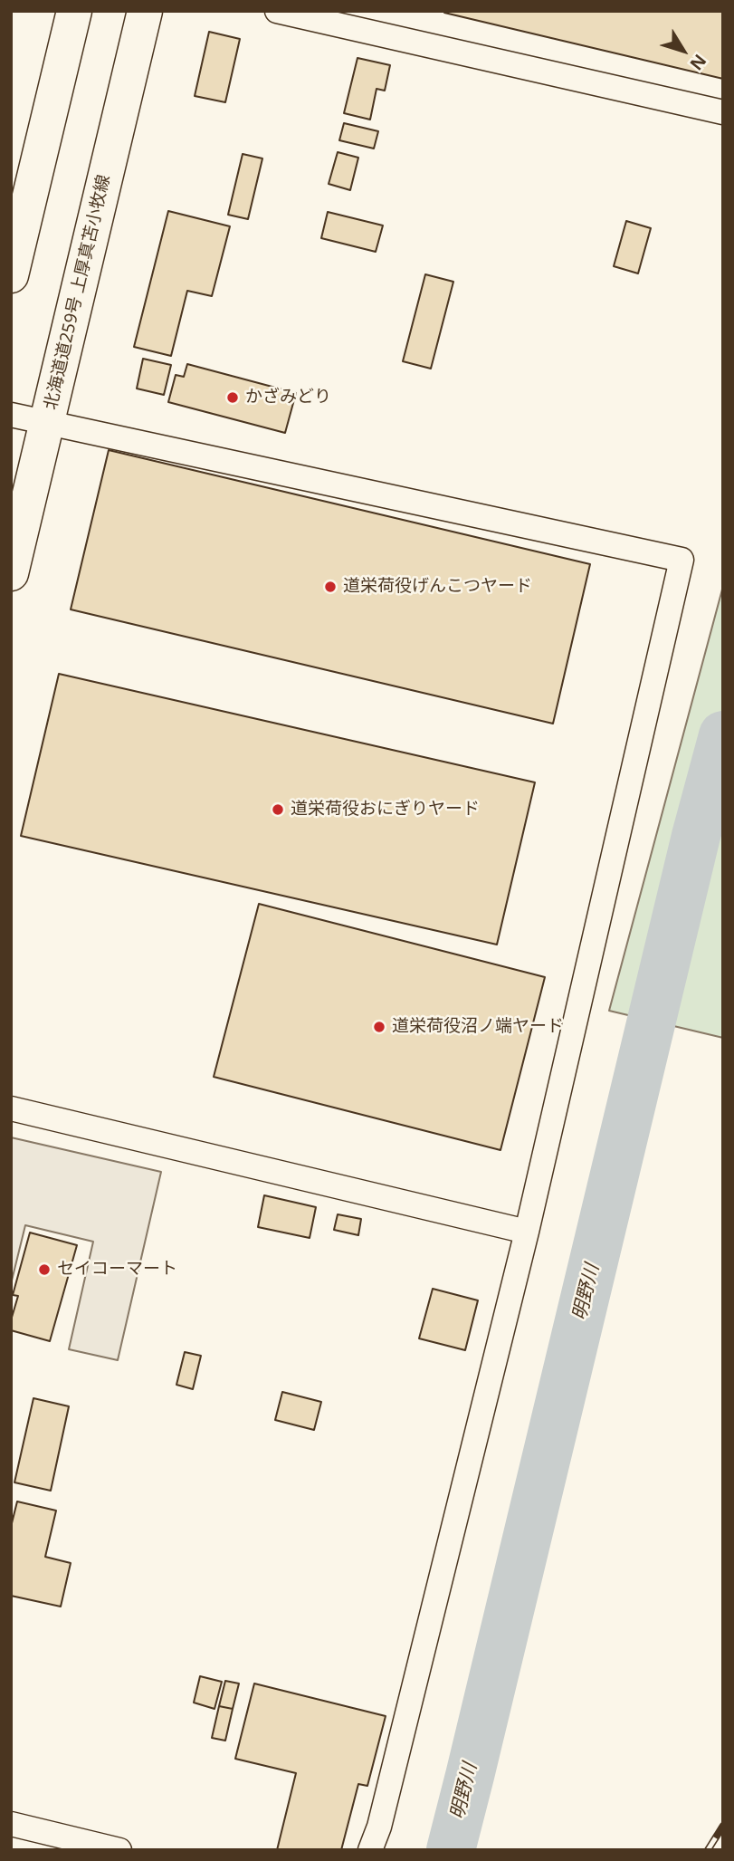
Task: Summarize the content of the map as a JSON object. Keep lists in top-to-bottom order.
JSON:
{
  "streets": {
    "main road": ["北海道道259号 上厚真苫小牧線"]
  },
  "water": ["明野川"],
  "places": [
    "かざみどり",
    "道栄荷役げんこつヤード",
    "道栄荷役おにぎりヤード",
    "道栄荷役沼ノ端ヤード",
    "セイコーマート"
  ],
  "north": "bottom right"
}
